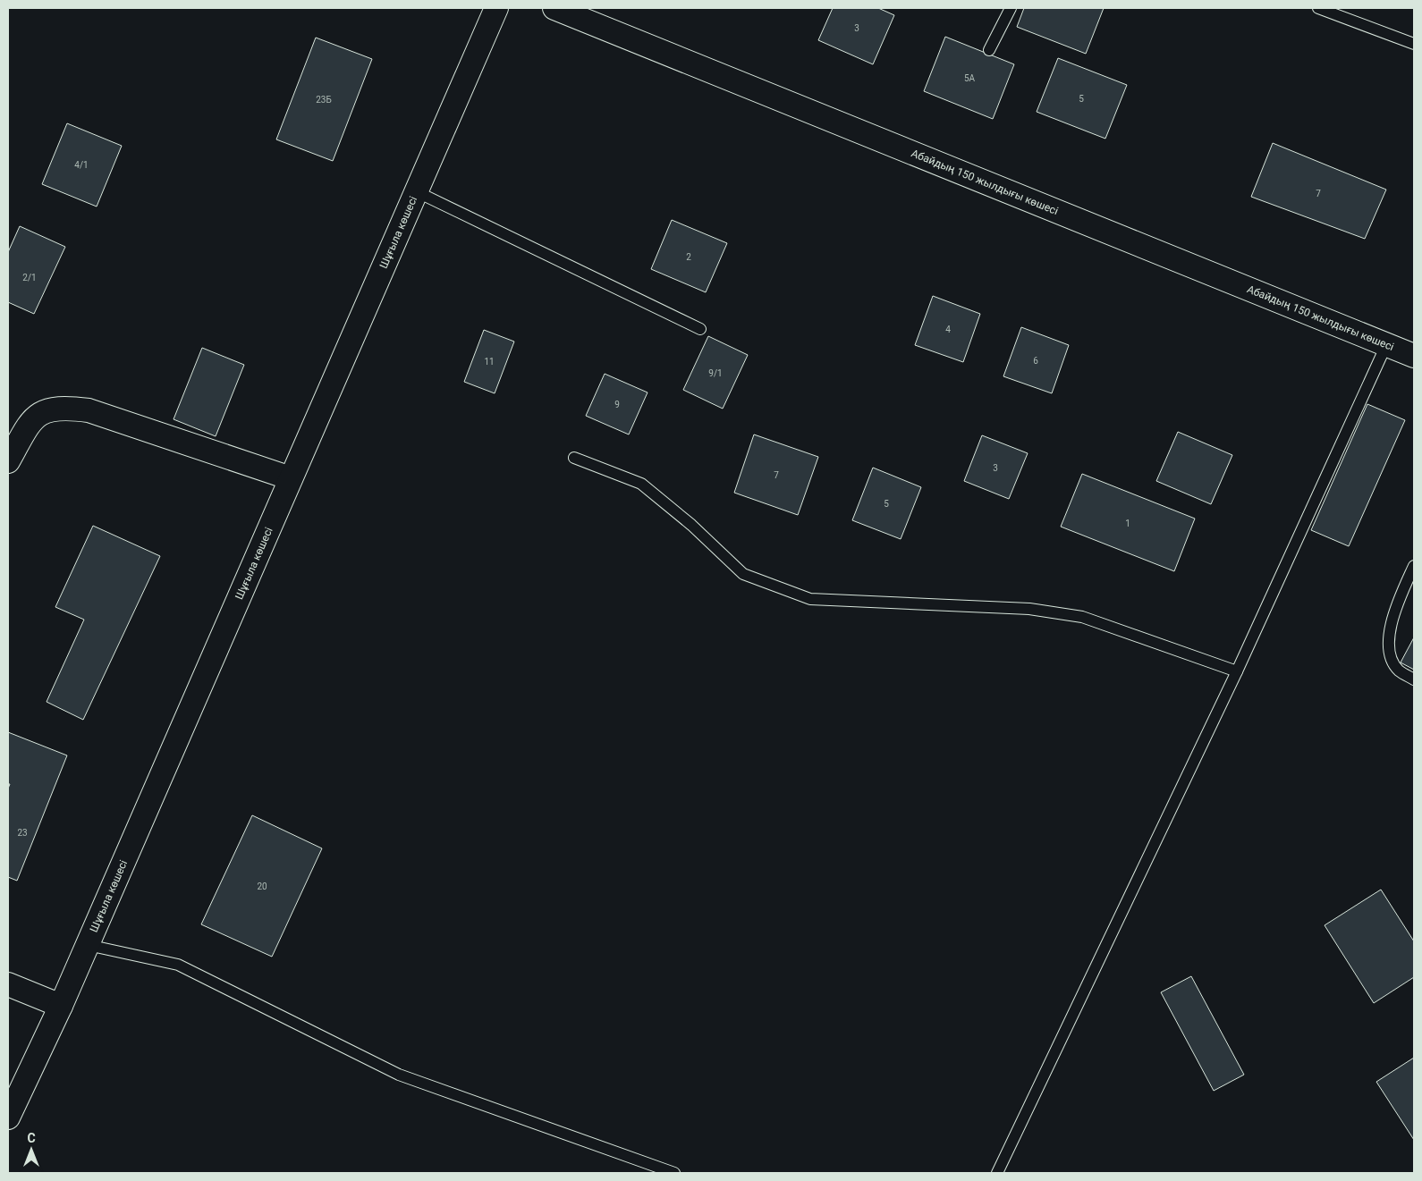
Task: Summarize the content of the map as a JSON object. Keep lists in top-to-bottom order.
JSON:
{
  "streets": {
    "street": ["Абайдың 150 жылдығы көшесі", "Шұғыла көшесі"]
  },
  "house_numbers": [
    "3",
    "5А",
    "5",
    "23Б",
    "4/1",
    "7",
    "2",
    "2/1",
    "4",
    "6",
    "11",
    "9/1",
    "9",
    "3",
    "7",
    "5",
    "1",
    "23",
    "20"
  ],
  "north": "top"
}
